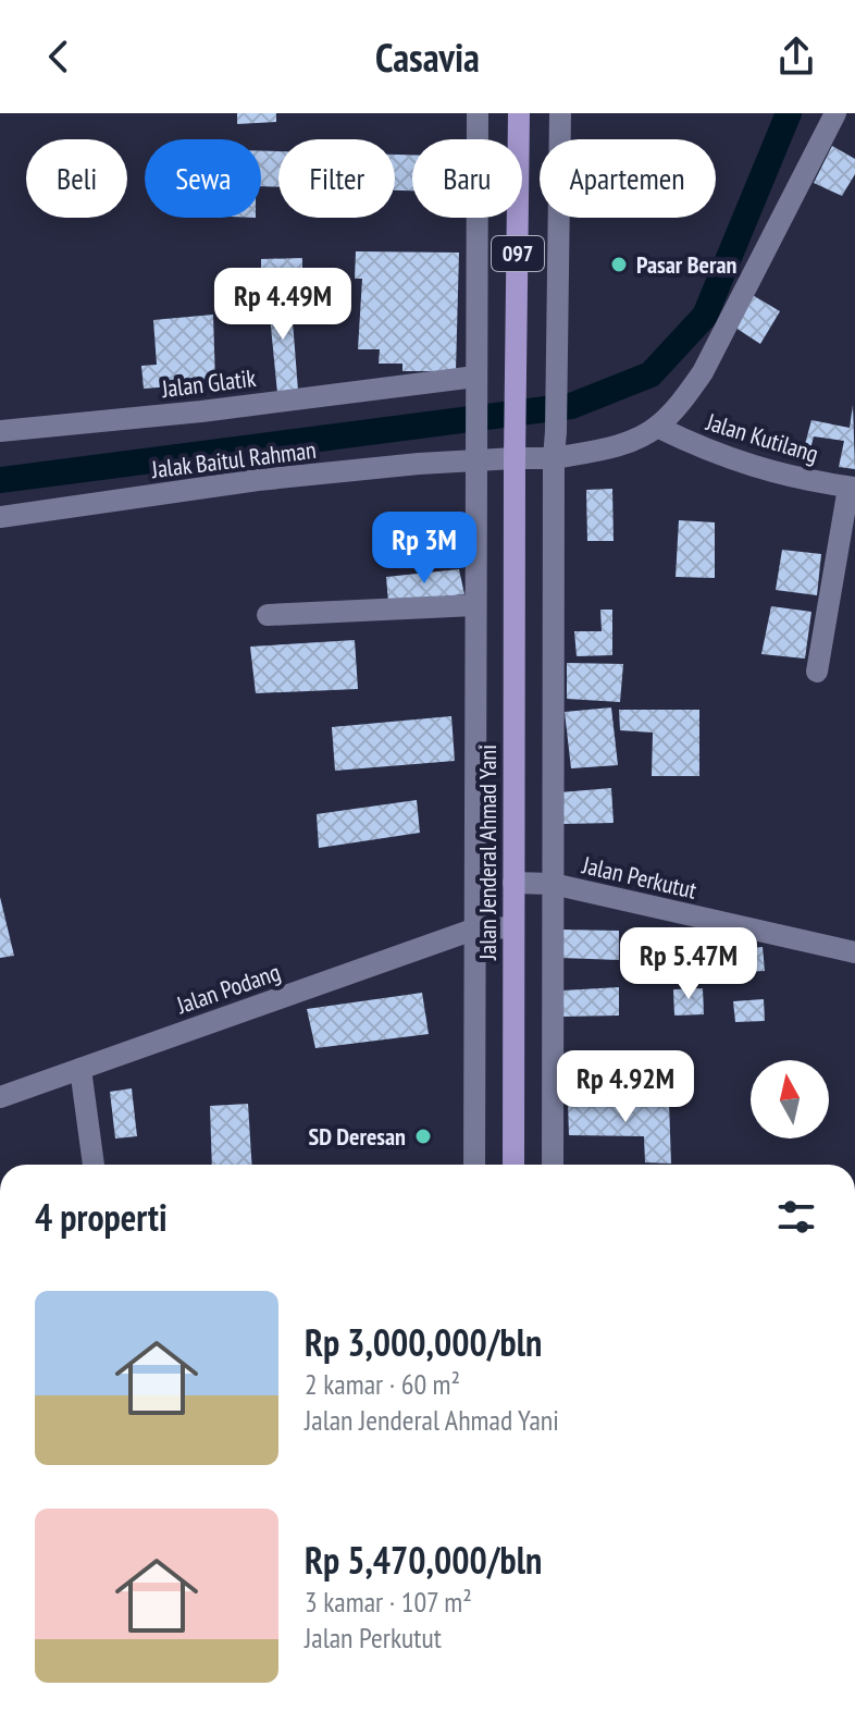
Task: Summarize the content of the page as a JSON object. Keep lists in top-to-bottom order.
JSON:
{
  "streets": {
    "main road": ["097", "Jalan Jenderal Ahmad Yani"],
    "street": [
      "Jalan Glatik",
      "Jalan Kutilang",
      "Jalak Baitul Rahman",
      "Jalan Perkutut",
      "Jalan Podang"
    ]
  },
  "crossings": [
    ["Jalan Kutilang", "Jalak Baitul Rahman"],
    ["Jalak Baitul Rahman", "Jalan Jenderal Ahmad Yani"],
    ["Jalan Jenderal Ahmad Yani", "Jalan Perkutut"],
    ["Jalan Jenderal Ahmad Yani", "Jalan Podang"]
  ],
  "places": ["Pasar Beran", "SD Deresan"],
  "north": "top",
  "page": {
    "header": "Casavia",
    "chip": [
      "Beli",
      "Sewa",
      "Filter",
      "Baru",
      "Apartemen"
    ],
    "price": [
      "Rp 4.49M",
      "Rp 3M",
      "Rp 5.47M",
      "Rp 4.92M"
    ],
    "heading": "4 properti",
    "list": [
      {
        "name": "Rp 3,000,000/bln",
        "note": "2 kamar · 60 m² · Jalan Jenderal Ahmad Yani"
      },
      {
        "name": "Rp 5,470,000/bln",
        "note": "3 kamar · 107 m² · Jalan Perkutut"
      }
    ]
  }
}
